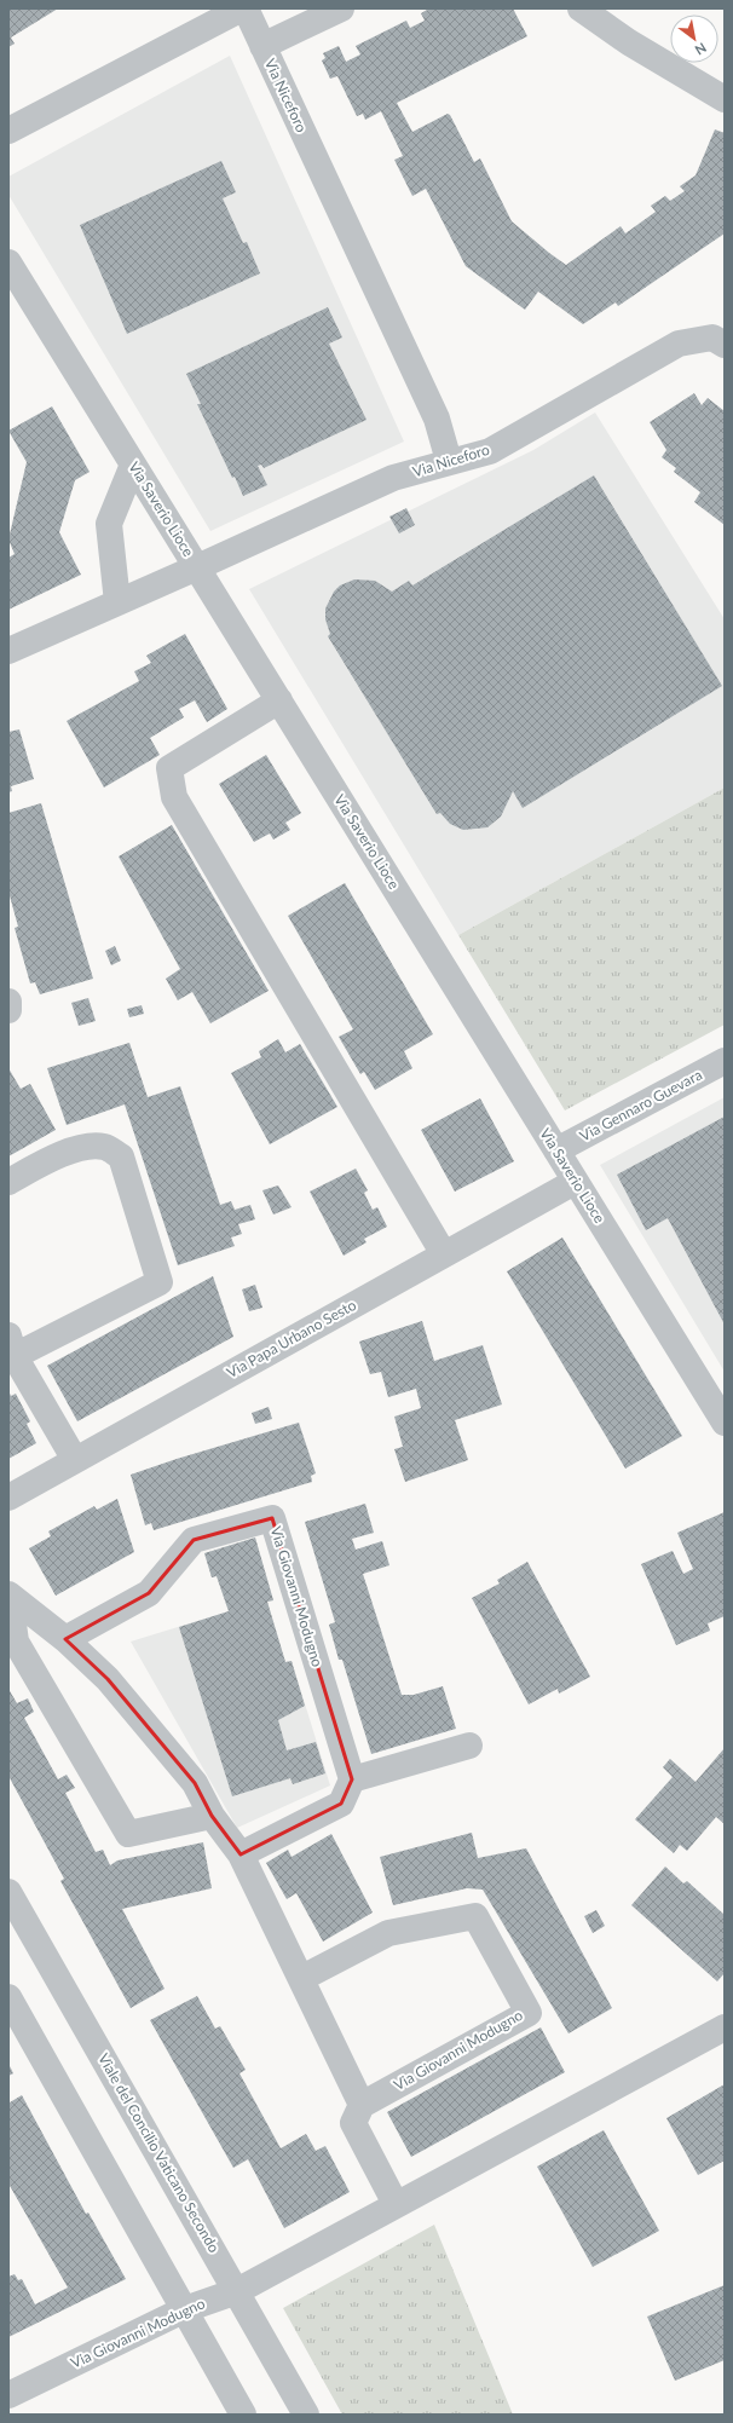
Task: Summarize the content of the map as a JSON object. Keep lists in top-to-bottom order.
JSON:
{
  "streets": {
    "street": [
      "Via Niceforo",
      "Via Saverio Lioce",
      "Via Gennaro Guevara",
      "Via Papa Urbano Sesto",
      "Via Giovanni Modugno",
      "Viale del Concilio Vaticano Secondo"
    ]
  },
  "crossings": [
    ["Via Niceforo", "Via Saverio Lioce"],
    ["Via Saverio Lioce", "Via Gennaro Guevara"],
    ["Via Saverio Lioce", "Via Papa Urbano Sesto"],
    ["Via Giovanni Modugno", "Viale del Concilio Vaticano Secondo"]
  ],
  "north": "bottom right"
}
